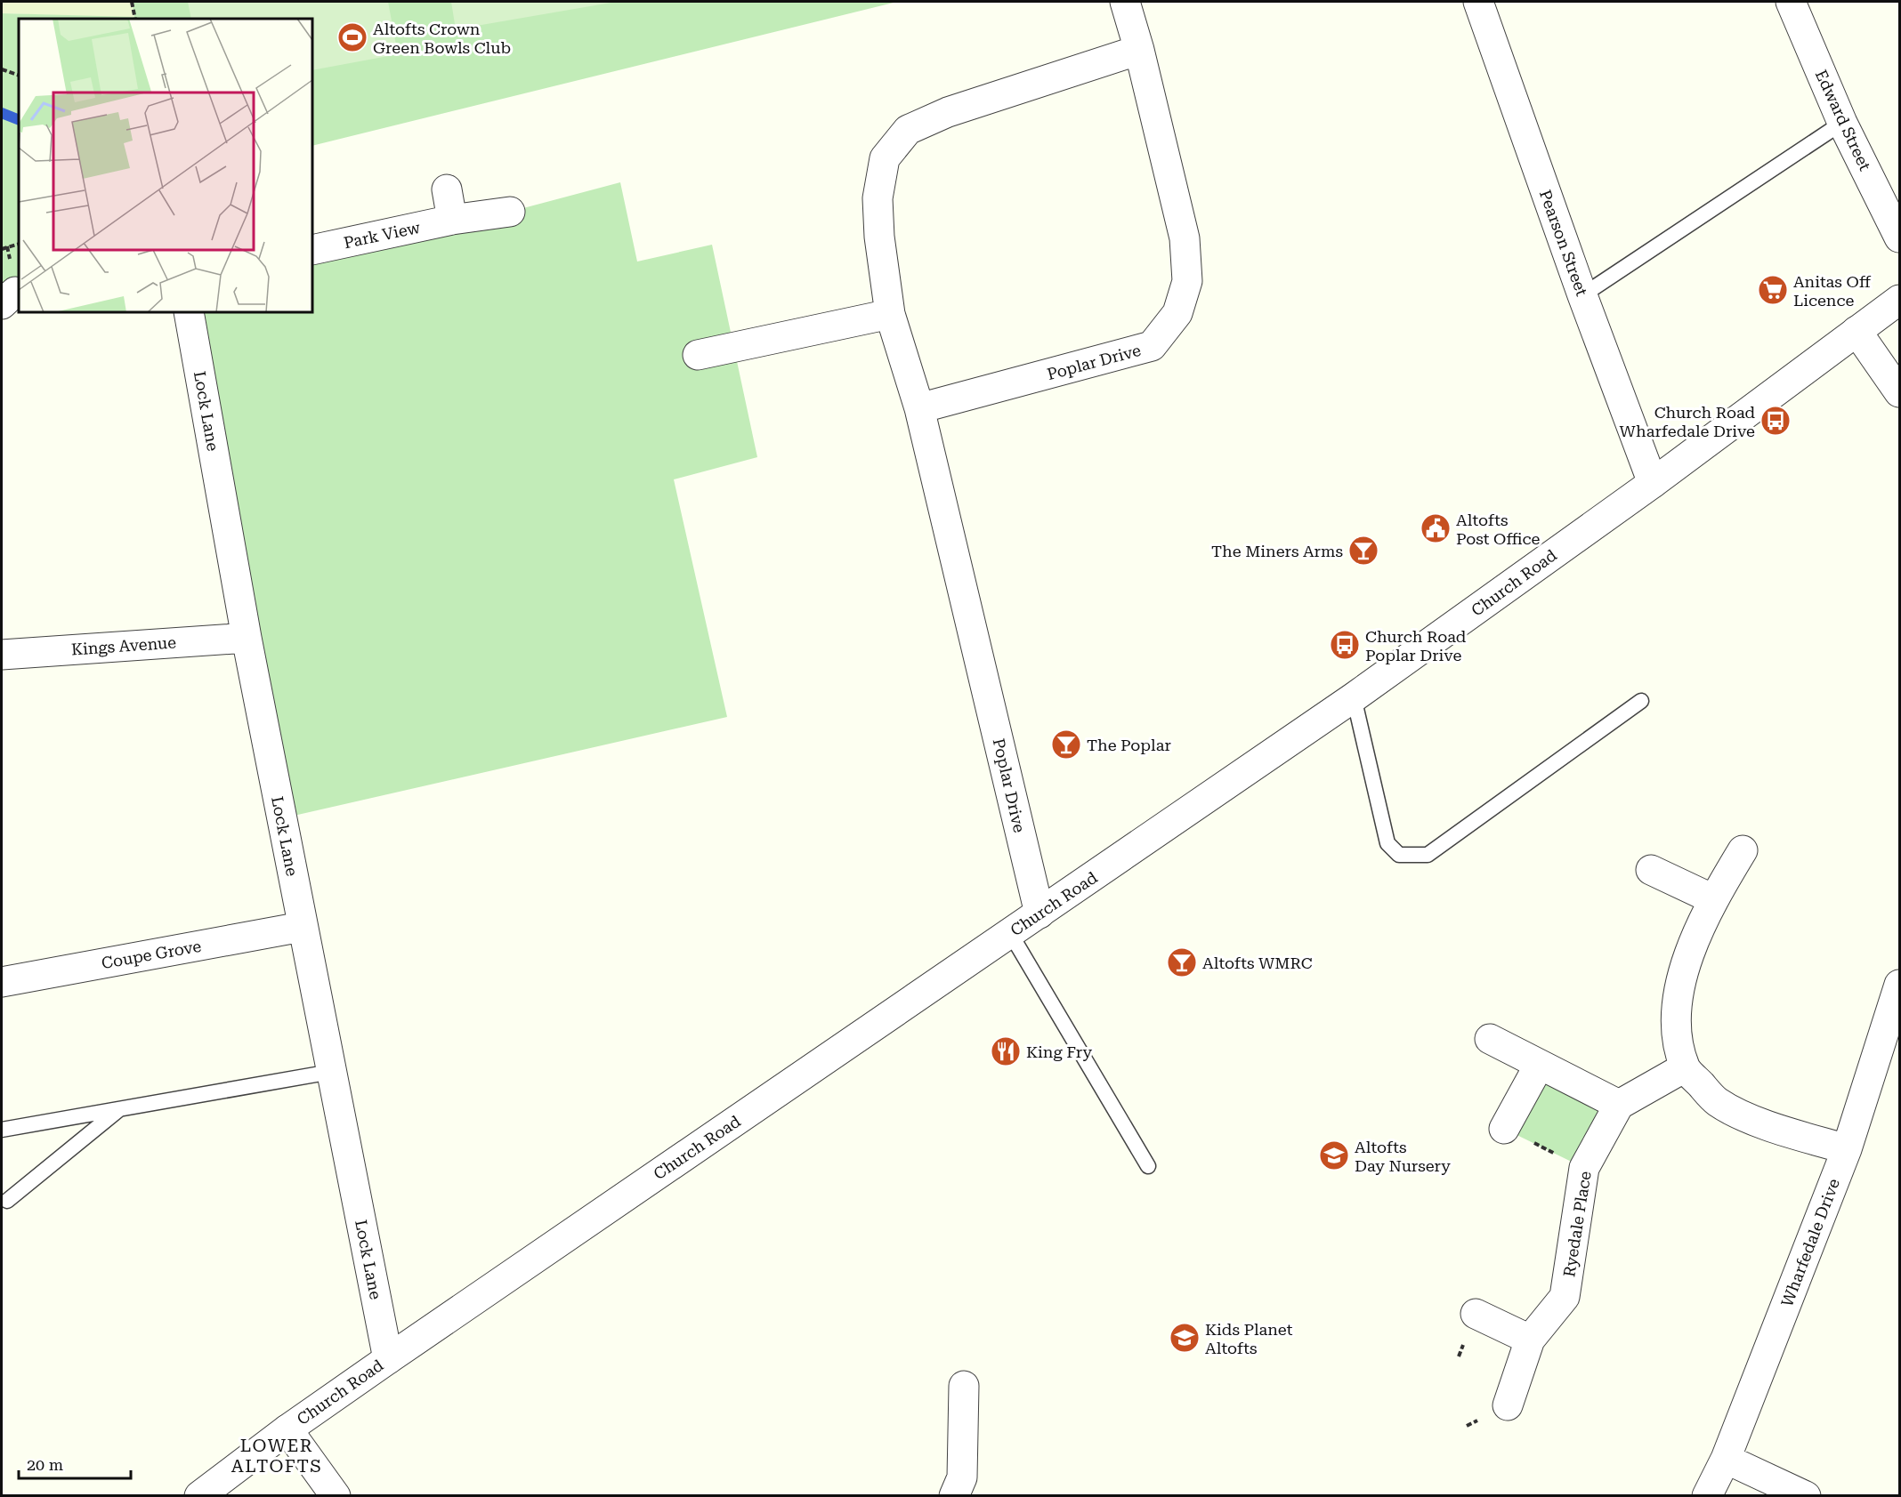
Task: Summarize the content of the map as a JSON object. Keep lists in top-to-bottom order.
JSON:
{
  "streets": {
    "street": [
      "Edward Street",
      "Park View",
      "Pearson Street",
      "Poplar Drive",
      "Lock Lane",
      "Church Road",
      "Kings Avenue",
      "Coupe Grove",
      "Ryedale Place",
      "Wharfedale Drive"
    ]
  },
  "crossings": [
    ["Pearson Street", "Church Road"],
    ["Poplar Drive", "Church Road"],
    ["Lock Lane", "Church Road"],
    ["Lock Lane", "Kings Avenue"],
    ["Lock Lane", "Coupe Grove"]
  ],
  "districts": ["LOWER ALTOFTS"],
  "places": {
    "sports": ["Altofts Crown Green Bowls Club"],
    "supermarket": ["Anitas Off Licence"],
    "bus stop": ["Church Road Wharfedale Drive", "Church Road Poplar Drive"],
    "public building": ["Altofts Post Office"],
    "bar": ["The Miners Arms", "The Poplar", "Altofts WMRC"],
    "restaurant": ["King Fry"],
    "school or university": ["Altofts Day Nursery", "Kids Planet Altofts"]
  },
  "scale_bar": "20 m"
}
